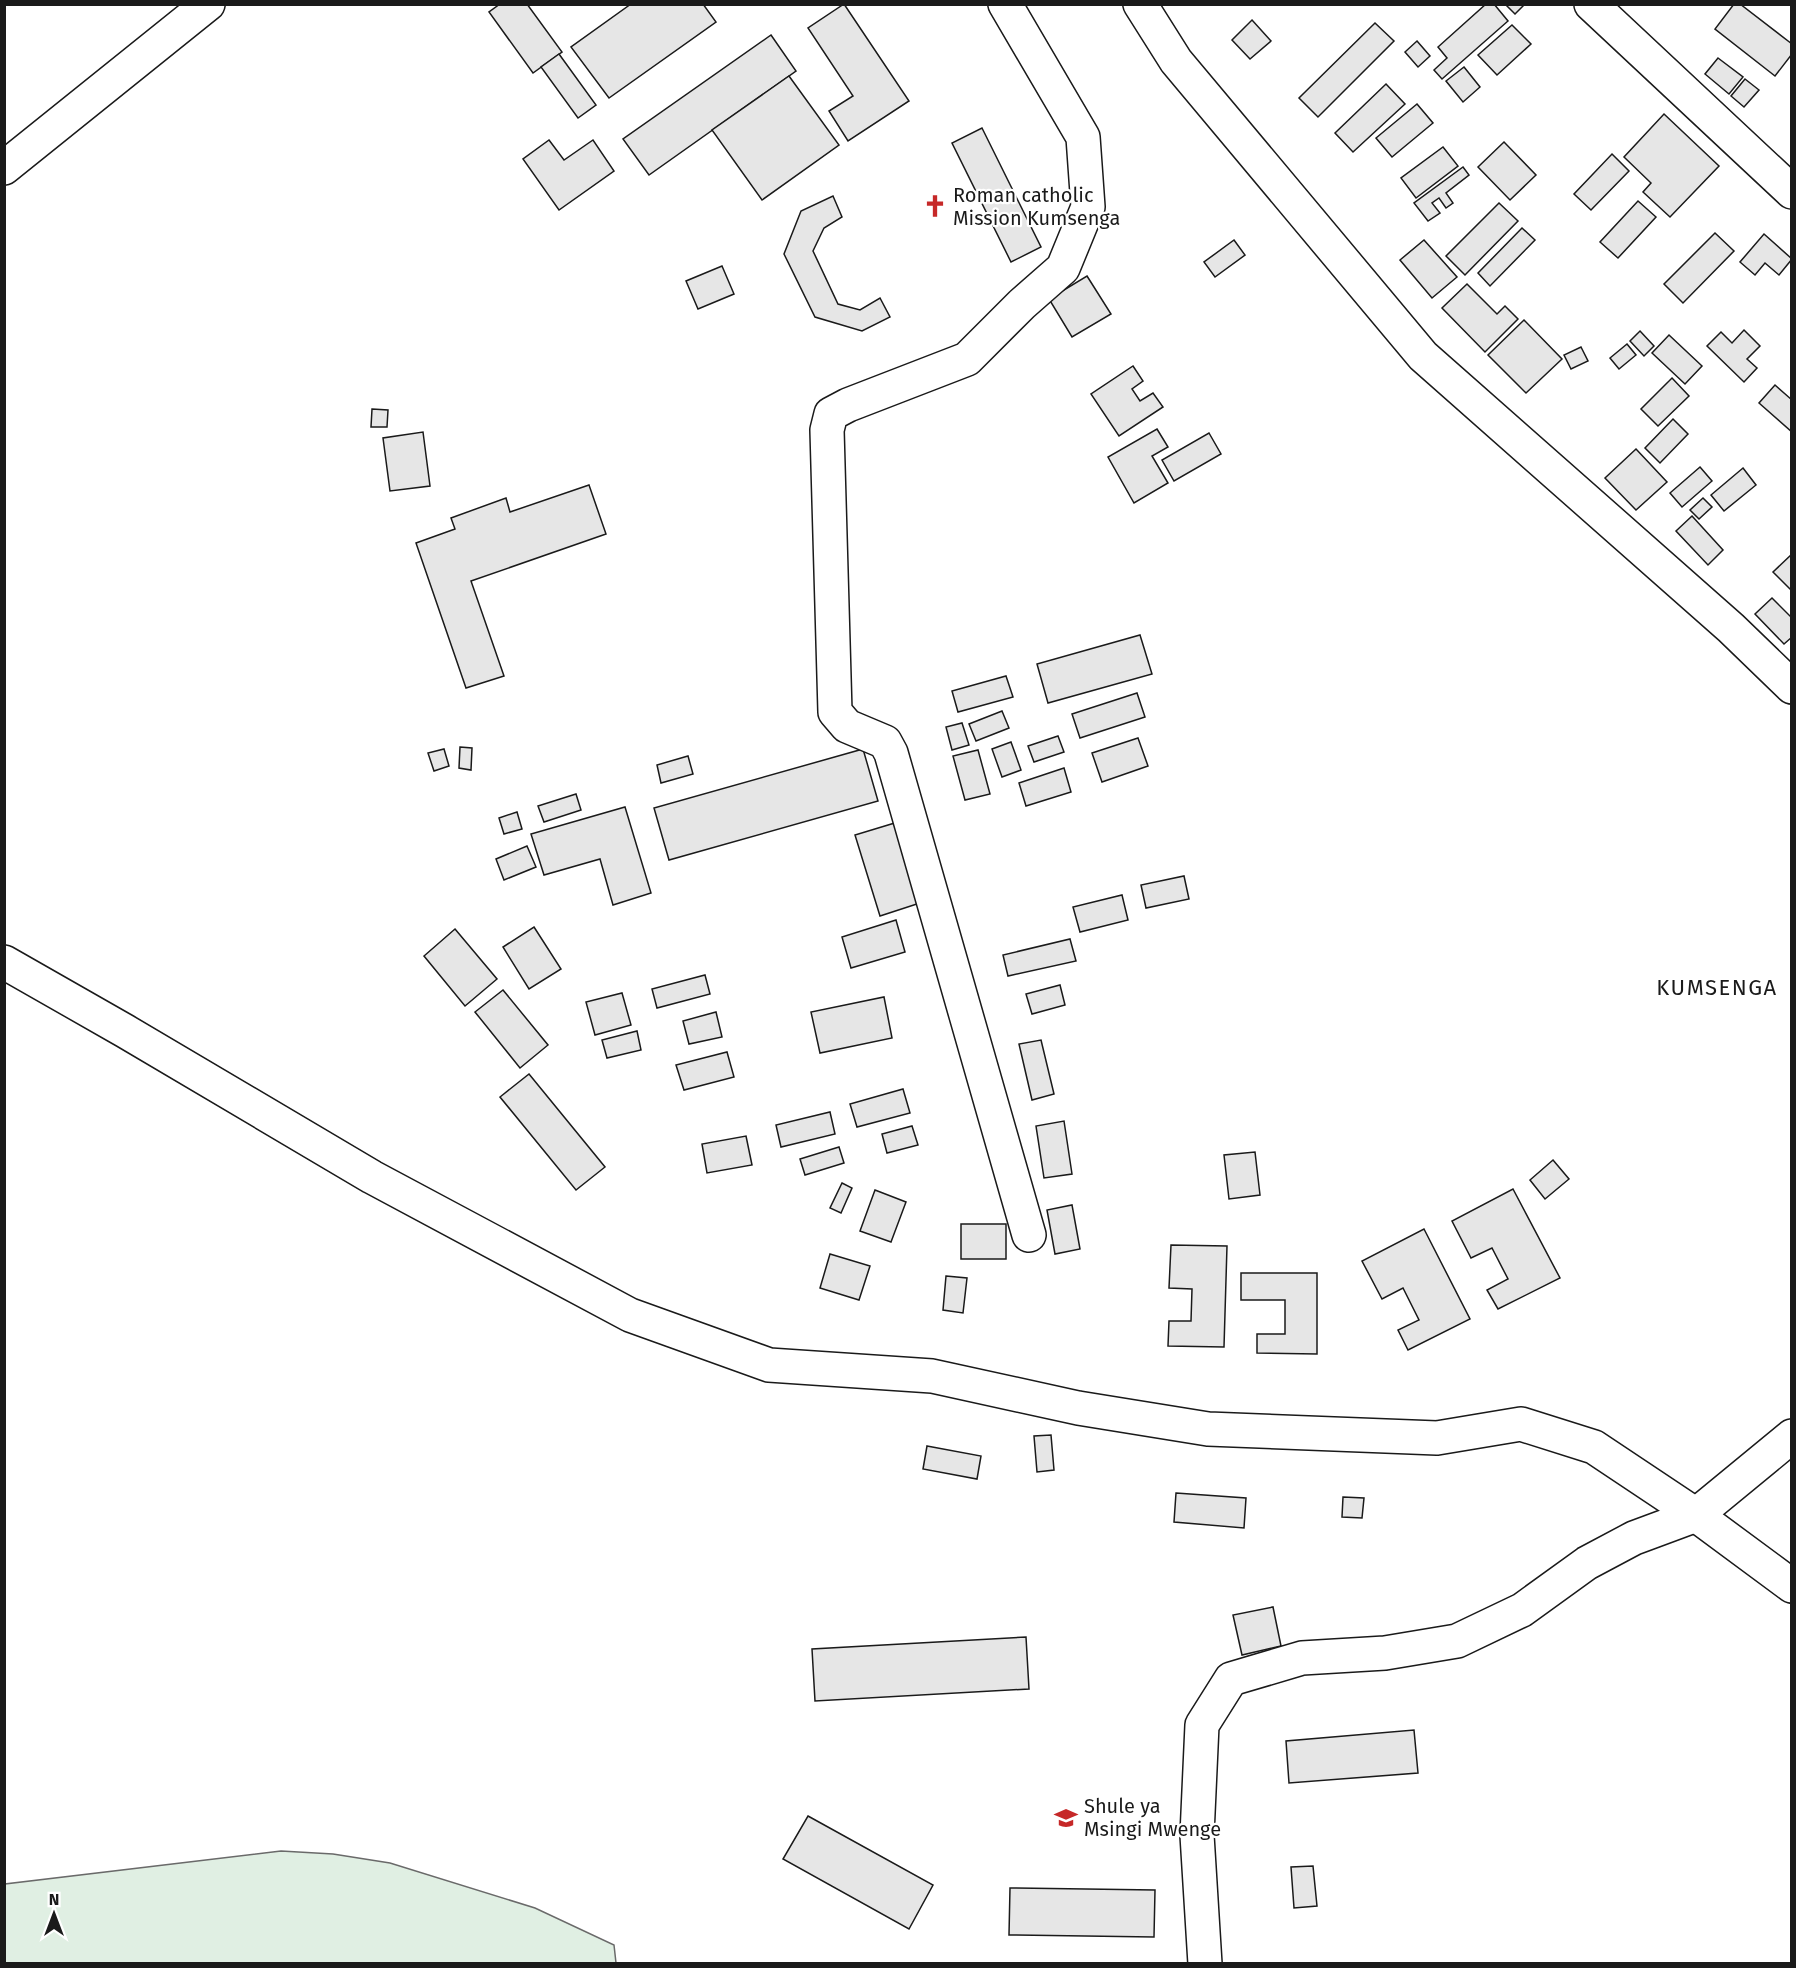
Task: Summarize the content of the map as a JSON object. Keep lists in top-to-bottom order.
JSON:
{
  "districts": ["KUMSENGA"],
  "places": {
    "church": ["Roman catholic Mission Kumsenga"],
    "school or university": ["Shule ya Msingi Mwenge"]
  },
  "north": "top"
}
